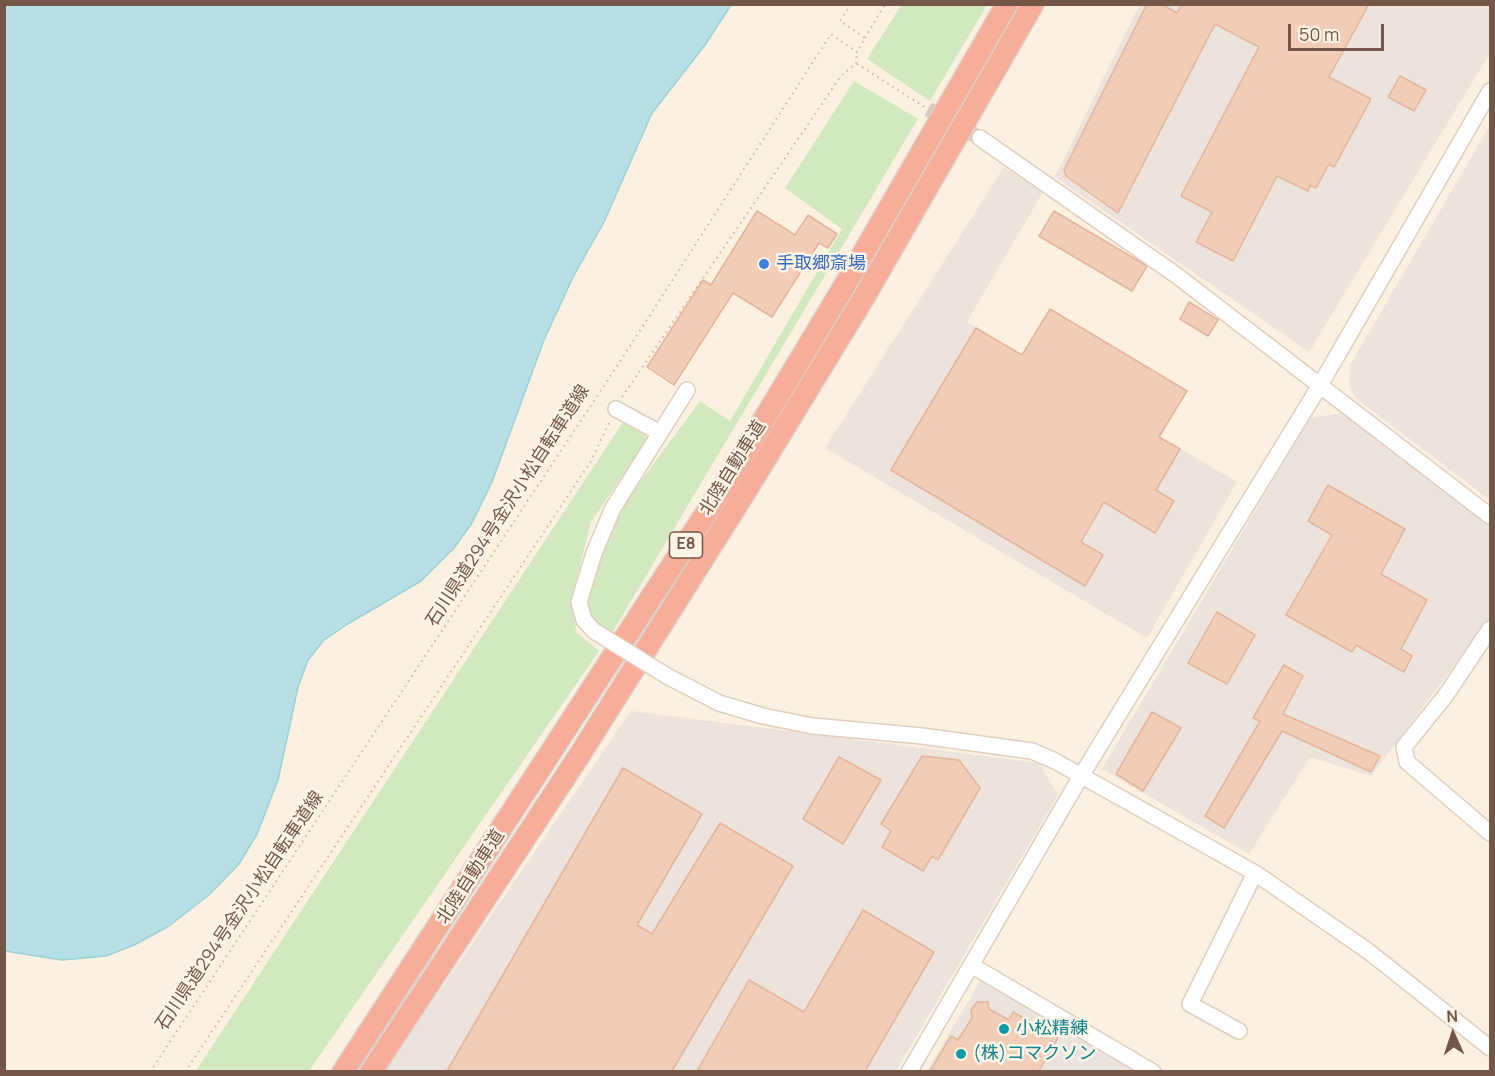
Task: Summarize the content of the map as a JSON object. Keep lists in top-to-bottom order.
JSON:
{
  "streets": {
    "highway": ["北陸自動車道", "E8"],
    "path": ["石川県道294号金沢小松自転車道線"]
  },
  "places": ["手取郷斎場", "小松精練", "(株)コマクソン"],
  "scale_bar": "50 m",
  "north": "top"
}
